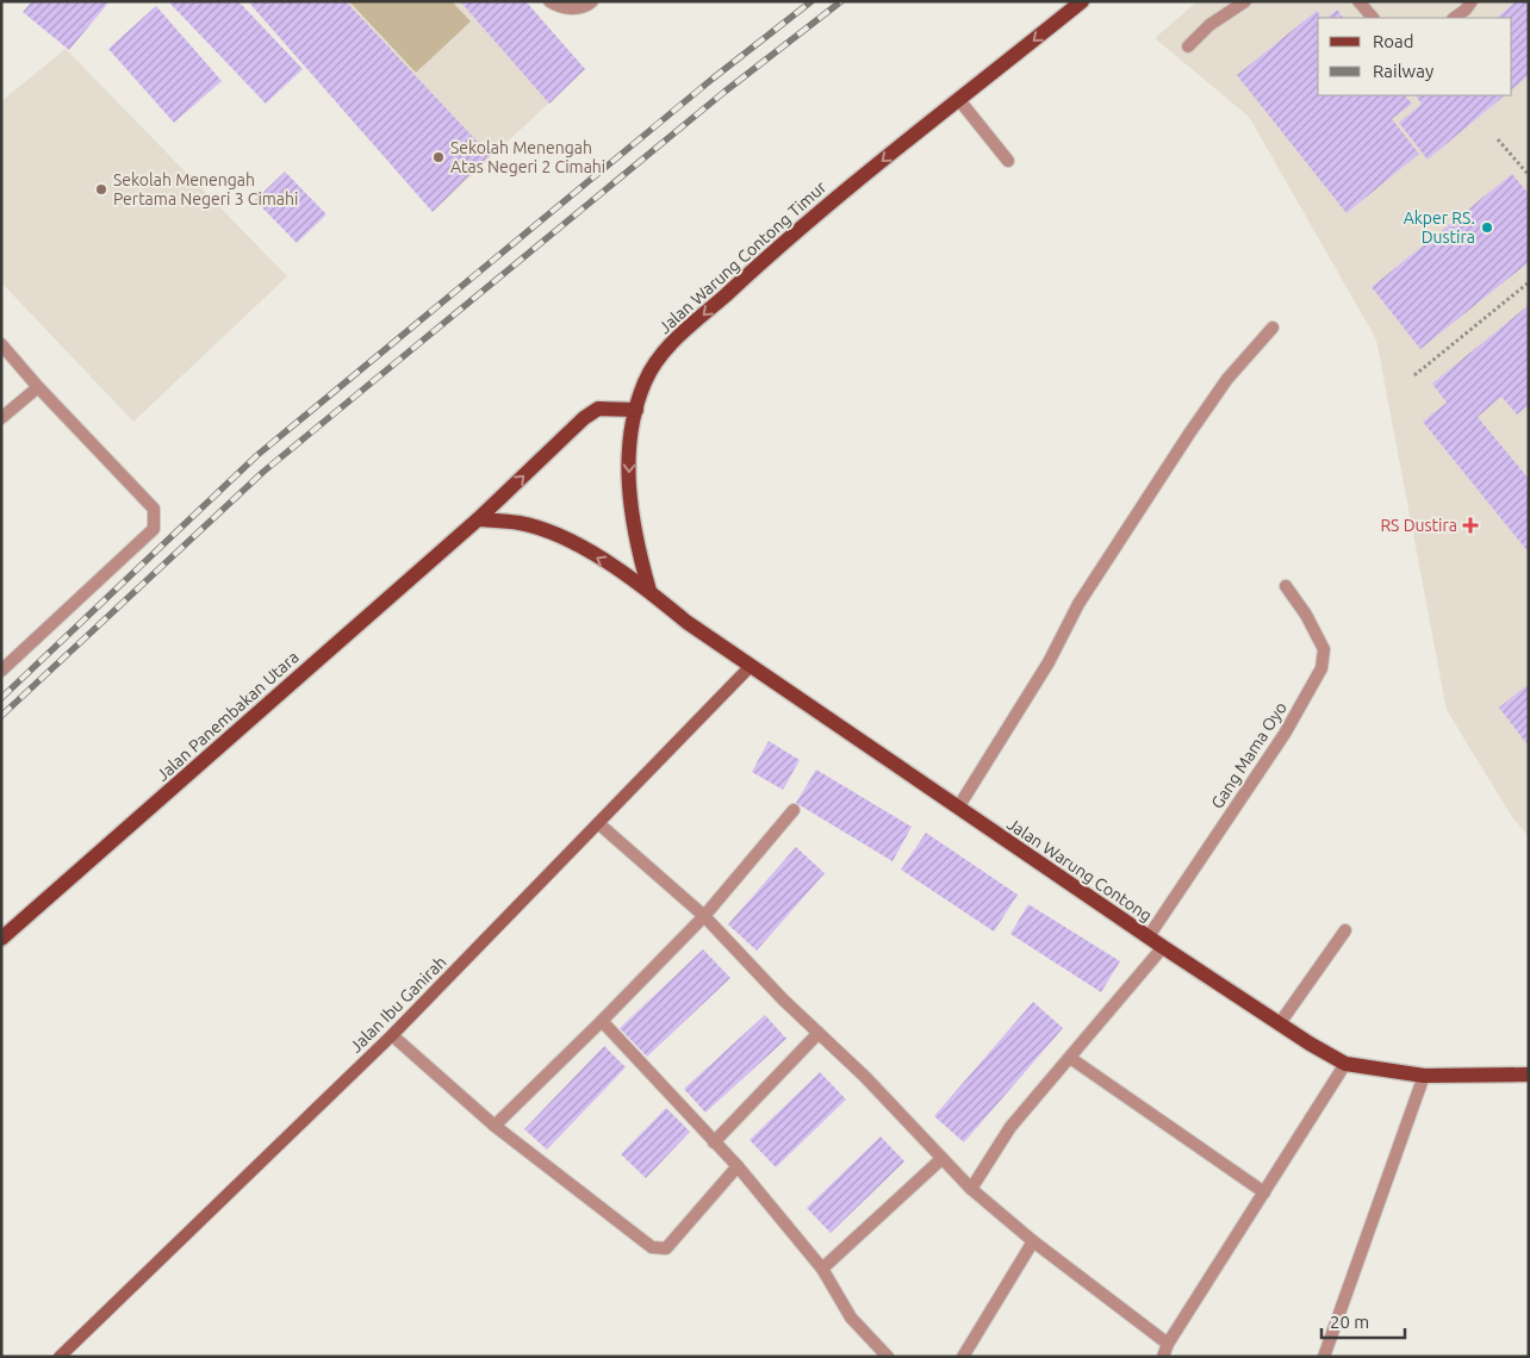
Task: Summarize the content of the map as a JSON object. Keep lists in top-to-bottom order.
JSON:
{
  "streets": {
    "main road": [
      "Jalan Warung Contong Timur",
      "Jalan Panembakan Utara",
      "Jalan Warung Contong",
      "Jalan Ibu Ganirah"
    ],
    "street": ["Gang Mama Oyo"]
  },
  "crossings": [
    ["Jalan Panembakan Utara", "Jalan Warung Contong"],
    ["Gang Mama Oyo", "Jalan Warung Contong"],
    ["Jalan Warung Contong", "Jalan Ibu Ganirah"]
  ],
  "one_way": ["Jalan Warung Contong Timur"],
  "places": {
    "other": ["Sekolah Menengah Atas Negeri 2 Cimahi", "Sekolah Menengah Pertama Negeri 3 Cimahi", "Akper RS. Dustira"],
    "health": ["RS Dustira"]
  },
  "legend": ["Road", "Railway"],
  "scale_bar": "20 m"
}
